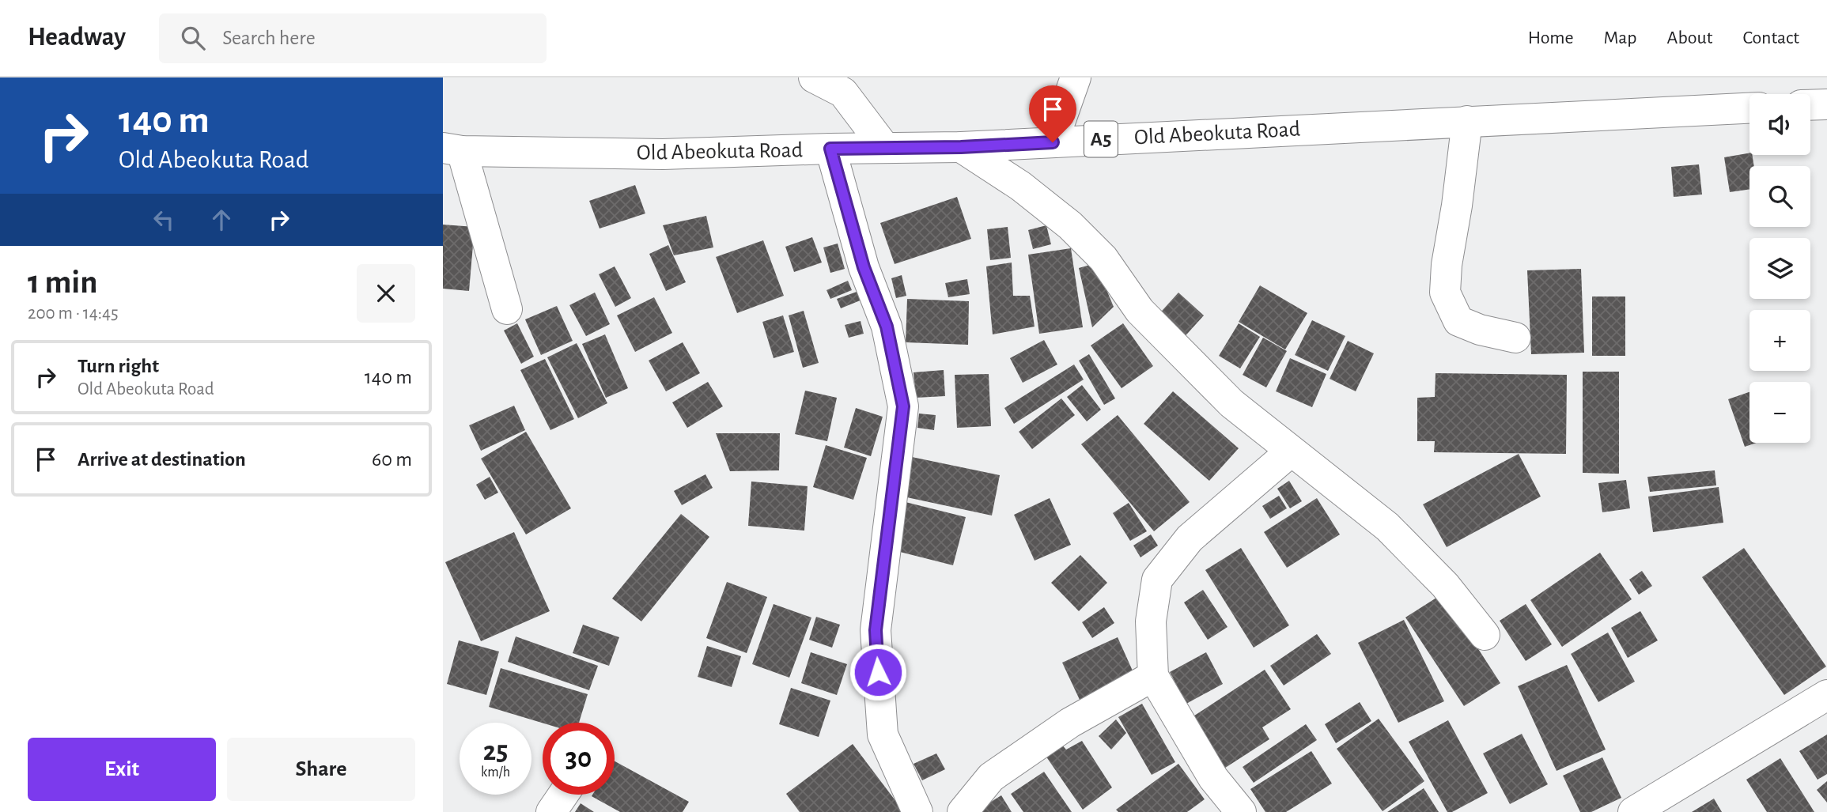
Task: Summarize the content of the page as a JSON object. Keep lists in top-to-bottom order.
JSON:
{
  "streets": {
    "main road": ["Old Abeokuta Road", "A5"]
  },
  "page": {
    "header": "Headway",
    "search": "Search here",
    "nav": [
      "Home",
      "Map",
      "About",
      "Contact"
    ],
    "turn": ["140 m", "Old Abeokuta Road"],
    "map_buttons": ["+", "−"],
    "heading": ["1 min", "200 m · 14:45"],
    "list": [
      {
        "name": "Turn right",
        "note": "Old Abeokuta Road",
        "value": "140 m"
      },
      {
        "name": "Arrive at destination",
        "value": "60 m"
      }
    ],
    "speed": "25 km/h",
    "limit": "30",
    "buttons": ["Exit", "Share"]
  }
}
